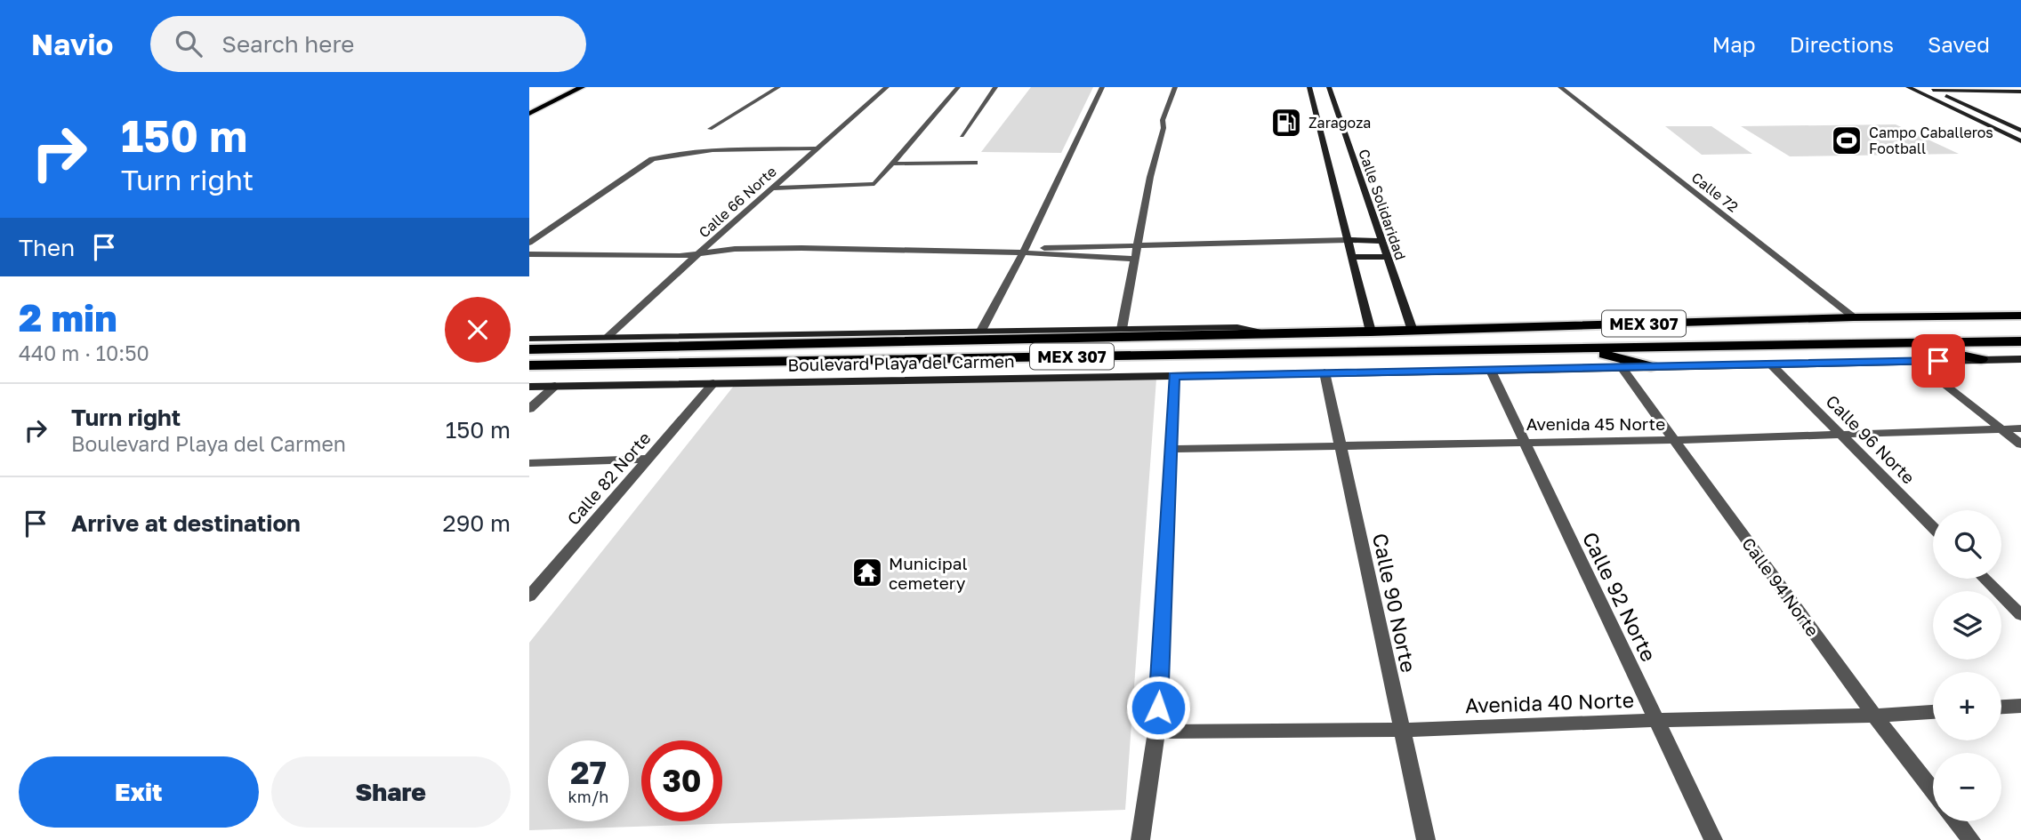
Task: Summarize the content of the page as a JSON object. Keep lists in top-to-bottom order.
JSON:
{
  "streets": {
    "highway": ["MEX 307"],
    "main road": ["Calle Solidaridad", "Boulevard Playa del Carmen"],
    "street": [
      "Calle 72",
      "Calle 66 Norte",
      "Avenida 45 Norte",
      "Calle 96 Norte",
      "Calle 82 Norte",
      "Calle 94 Norte",
      "Calle 92 Norte",
      "Calle 90 Norte",
      "Avenida 40 Norte"
    ]
  },
  "crossings": [
    ["Calle 72", "MEX 307"],
    ["Calle 66 Norte", "Boulevard Playa del Carmen"],
    ["Calle Solidaridad", "MEX 307"],
    ["MEX 307", "Boulevard Playa del Carmen"],
    ["Boulevard Playa del Carmen", "Calle 96 Norte"],
    ["Boulevard Playa del Carmen", "Calle 82 Norte"],
    ["Boulevard Playa del Carmen", "Calle 94 Norte"],
    ["Boulevard Playa del Carmen", "Calle 92 Norte"],
    ["Boulevard Playa del Carmen", "Calle 90 Norte"],
    ["Avenida 45 Norte", "Calle 96 Norte"],
    ["Avenida 45 Norte", "Calle 94 Norte"],
    ["Avenida 45 Norte", "Calle 92 Norte"],
    ["Avenida 45 Norte", "Calle 90 Norte"],
    ["Calle 94 Norte", "Avenida 40 Norte"],
    ["Calle 92 Norte", "Avenida 40 Norte"],
    ["Calle 90 Norte", "Avenida 40 Norte"]
  ],
  "places": {
    "fuel station": ["Zaragoza"],
    "sports": ["Campo Caballeros Football"],
    "temple": ["Municipal cemetery"]
  },
  "page": {
    "header": "Navio",
    "search": "Search here",
    "nav": ["Map", "Directions", "Saved"],
    "turn": ["150 m", "Turn right"],
    "then": "Then",
    "heading": ["2 min", "440 m · 10:50"],
    "list": [
      {
        "name": "Turn right",
        "note": "Boulevard Playa del Carmen",
        "value": "150 m"
      },
      {
        "name": "Arrive at destination",
        "value": "290 m"
      }
    ],
    "map_buttons": ["+", "−"],
    "speed": "27 km/h",
    "limit": "30",
    "buttons": ["Exit", "Share"]
  }
}
